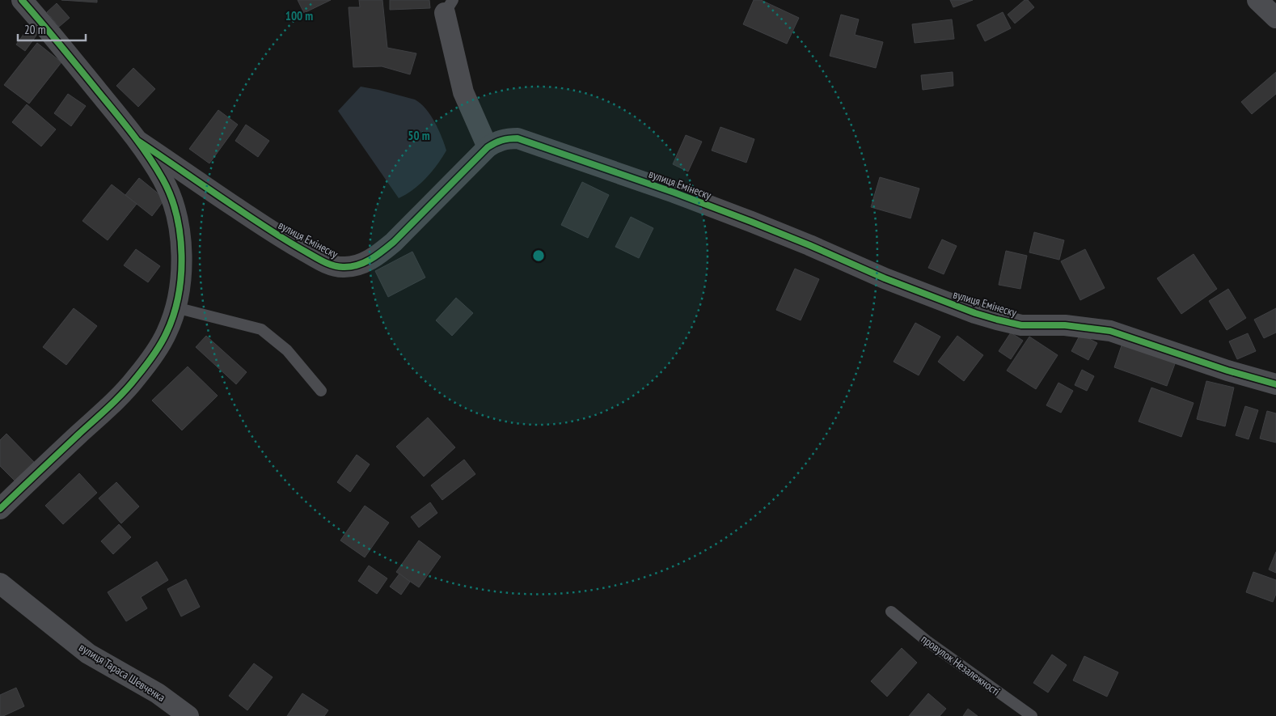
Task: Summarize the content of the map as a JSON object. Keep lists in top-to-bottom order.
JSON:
{
  "streets": {
    "street": ["вулиця Емінеску", "вулиця Тараса Шевченка"],
    "lane": ["провулок Незалежності"]
  },
  "scale_bar": "20 m",
  "rings": ["100 m", "50 m"]
}
